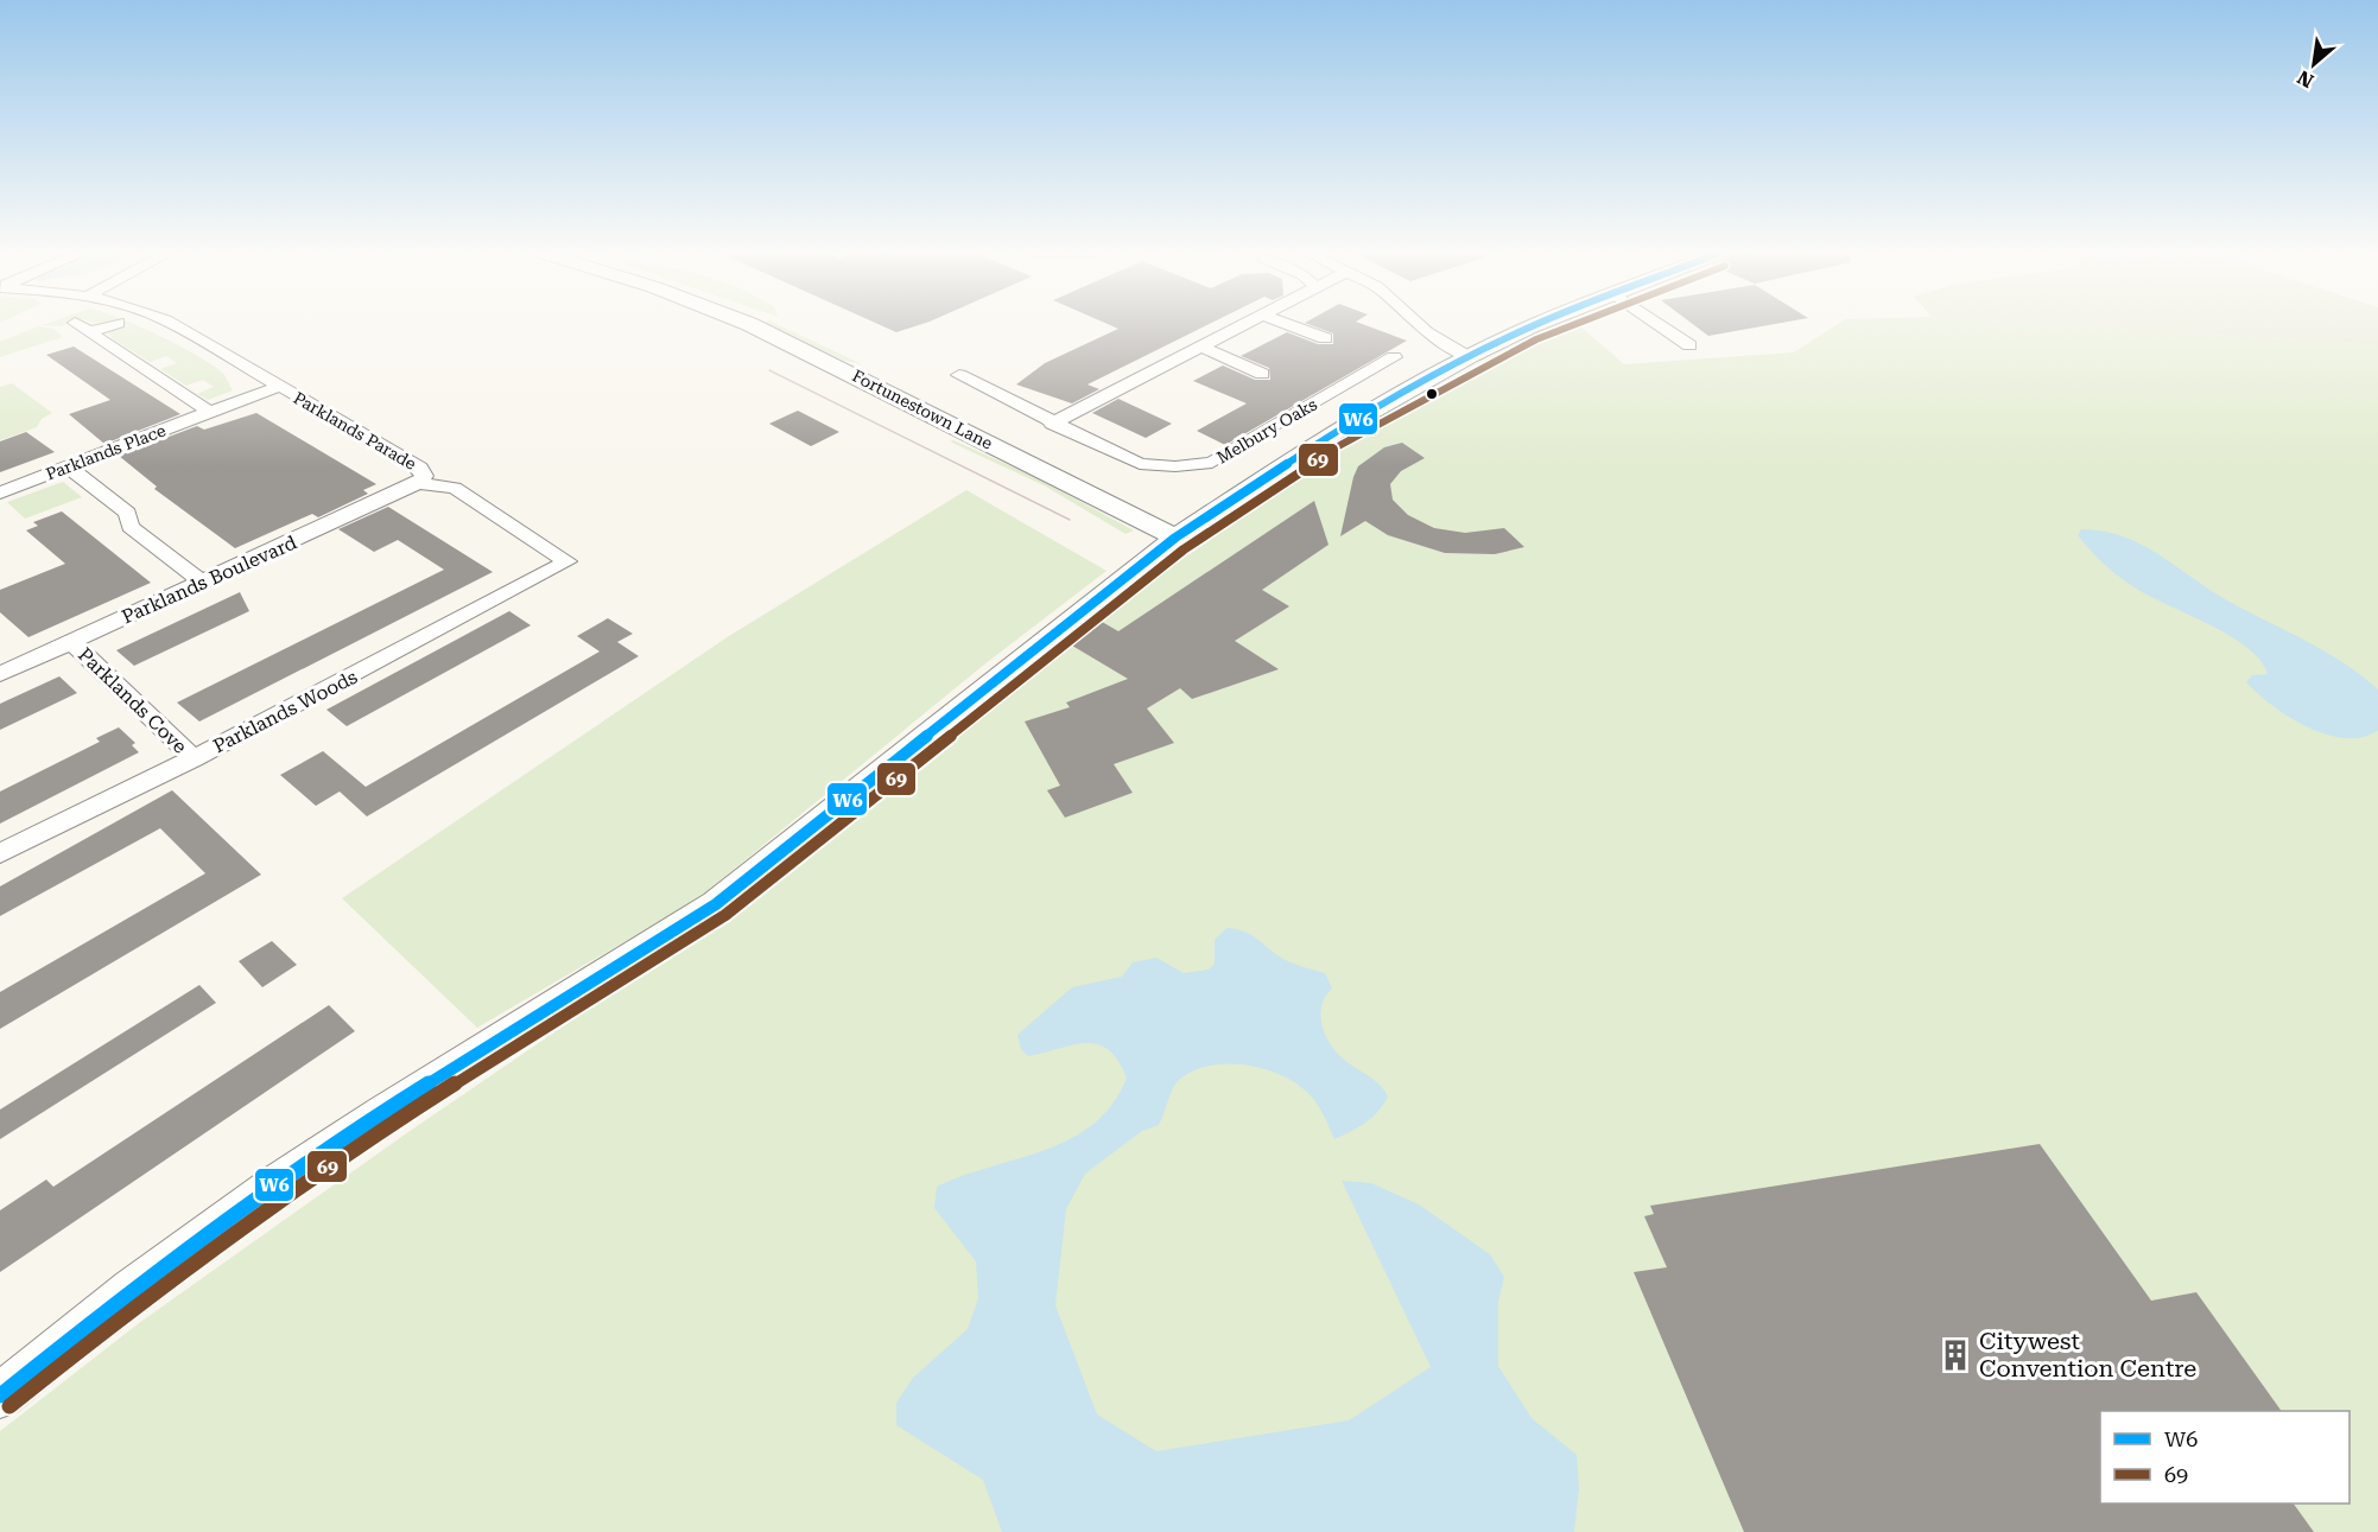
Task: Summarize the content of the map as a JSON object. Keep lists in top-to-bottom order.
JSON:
{
  "streets": {
    "street": [
      "Fortunestown Lane",
      "Parklands Parade",
      "Melbury Oaks",
      "Parklands Place",
      "Parklands Boulevard",
      "Parklands Cove",
      "Parklands Woods"
    ]
  },
  "crossings": [
    ["Parklands Parade", "Parklands Place"],
    ["Parklands Parade", "Parklands Boulevard"],
    ["Parklands Parade", "Parklands Woods"],
    ["Parklands Boulevard", "Parklands Cove"],
    ["Parklands Cove", "Parklands Woods"]
  ],
  "places": {
    "building": ["Citywest Convention Centre"]
  },
  "lines": ["transit line W6", "transit line 69"],
  "legend": ["W6", "69"],
  "north": "bottom left"
}
